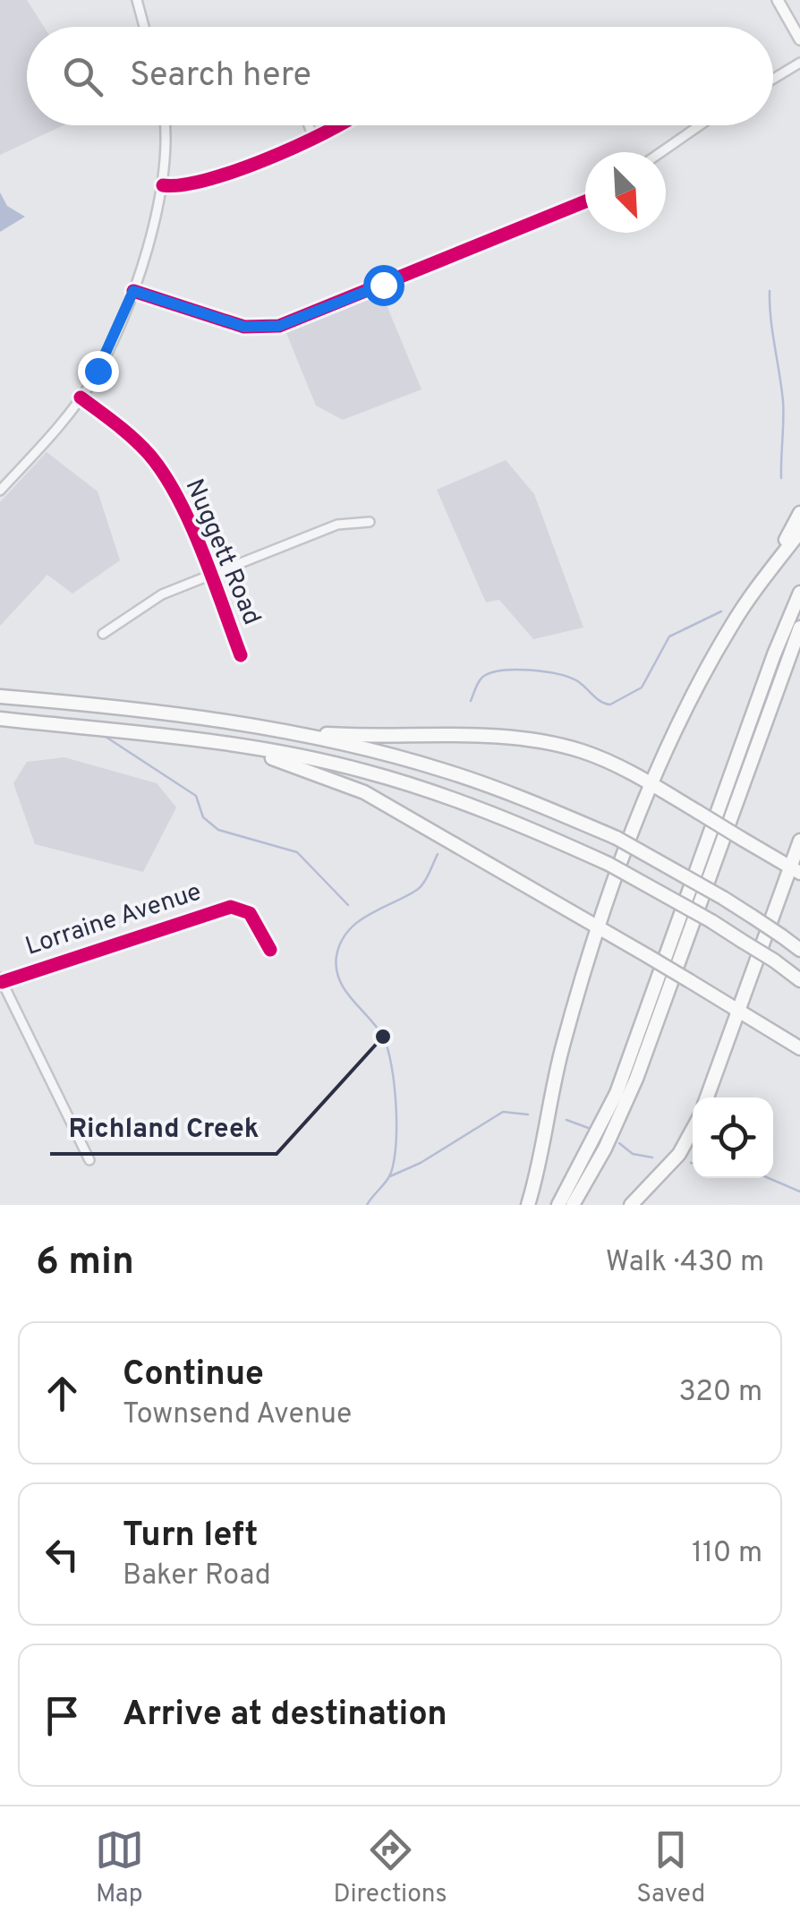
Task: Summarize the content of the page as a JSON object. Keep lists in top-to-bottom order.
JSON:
{
  "streets": {
    "street": ["Nuggett Road", "Lorraine Avenue"]
  },
  "places": ["Richland Creek"],
  "north": "bottom right",
  "page": {
    "search": "Search here",
    "heading": ["6 min", "Walk · 430 m"],
    "list": [
      ["Continue", "Townsend Avenue", "320 m"],
      ["Turn left", "Baker Road", "110 m"],
      "Arrive at destination"
    ],
    "nav": ["Map", "Directions", "Saved"]
  }
}
